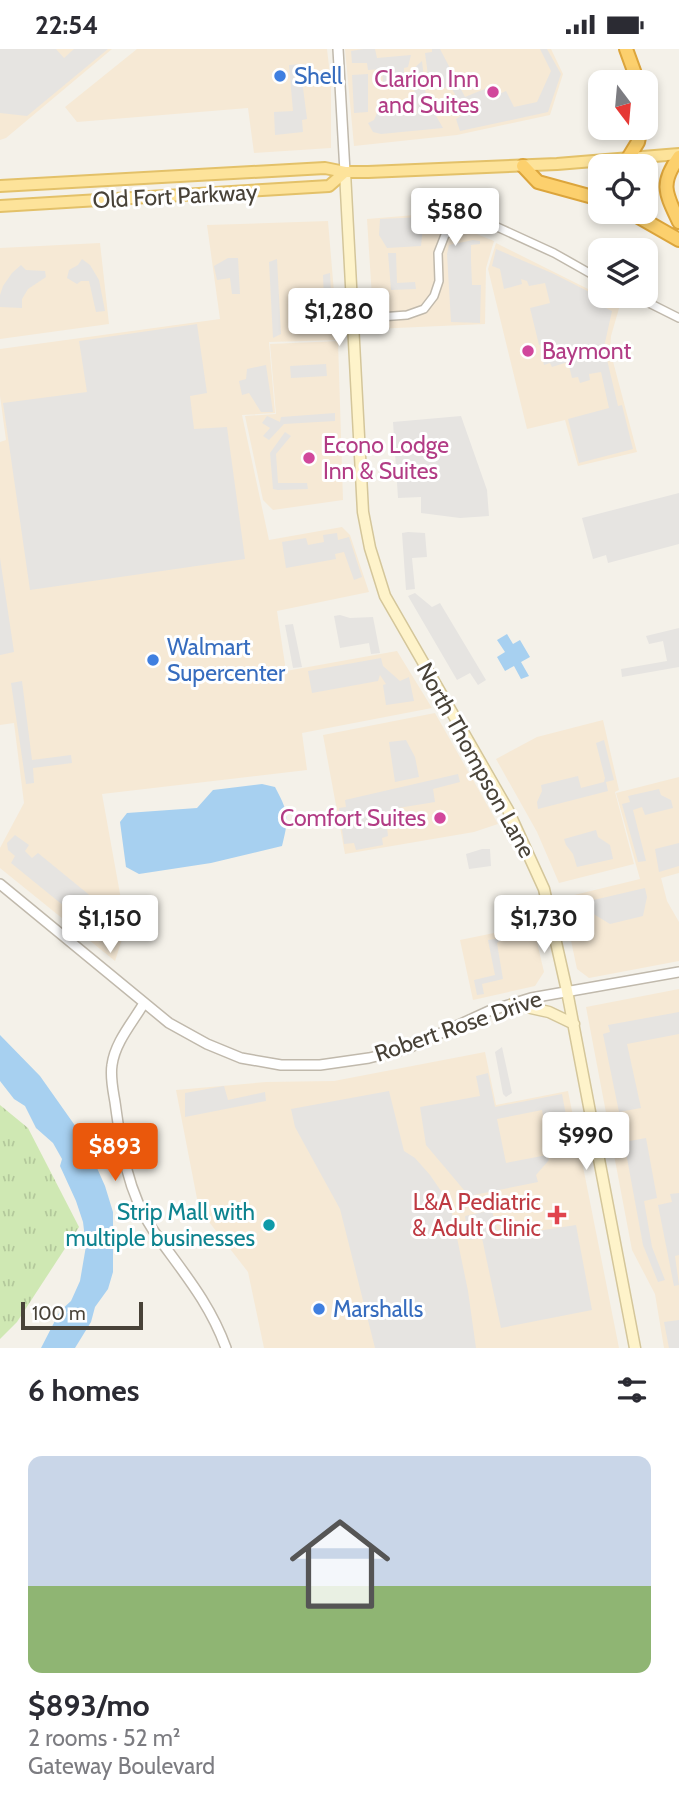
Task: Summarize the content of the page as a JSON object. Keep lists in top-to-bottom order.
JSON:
{
  "streets": {
    "main road": ["Old Fort Parkway", "North Thompson Lane"],
    "street": ["Robert Rose Drive"]
  },
  "crossings": [
    ["Old Fort Parkway", "North Thompson Lane"],
    ["North Thompson Lane", "Robert Rose Drive"]
  ],
  "places": {
    "other": [
      "Shell",
      "Clarion Inn and Suites",
      "Baymont",
      "Econo Lodge Inn & Suites",
      "Walmart Supercenter",
      "Comfort Suites",
      "Strip Mall with multiple businesses",
      "Marshalls"
    ],
    "health": ["L&A Pediatric & Adult Clinic"]
  },
  "scale_bar": "100 m",
  "north": "bottom",
  "page": {
    "status": "22:54",
    "price": [
      "$580",
      "$1,280",
      "$1,150",
      "$1,730",
      "$990",
      "$893"
    ],
    "scale": "100 m",
    "heading": "6 homes",
    "list": [
      {
        "name": "$893/mo",
        "note": "2 rooms · 52 m² · Gateway Boulevard"
      }
    ]
  }
}
